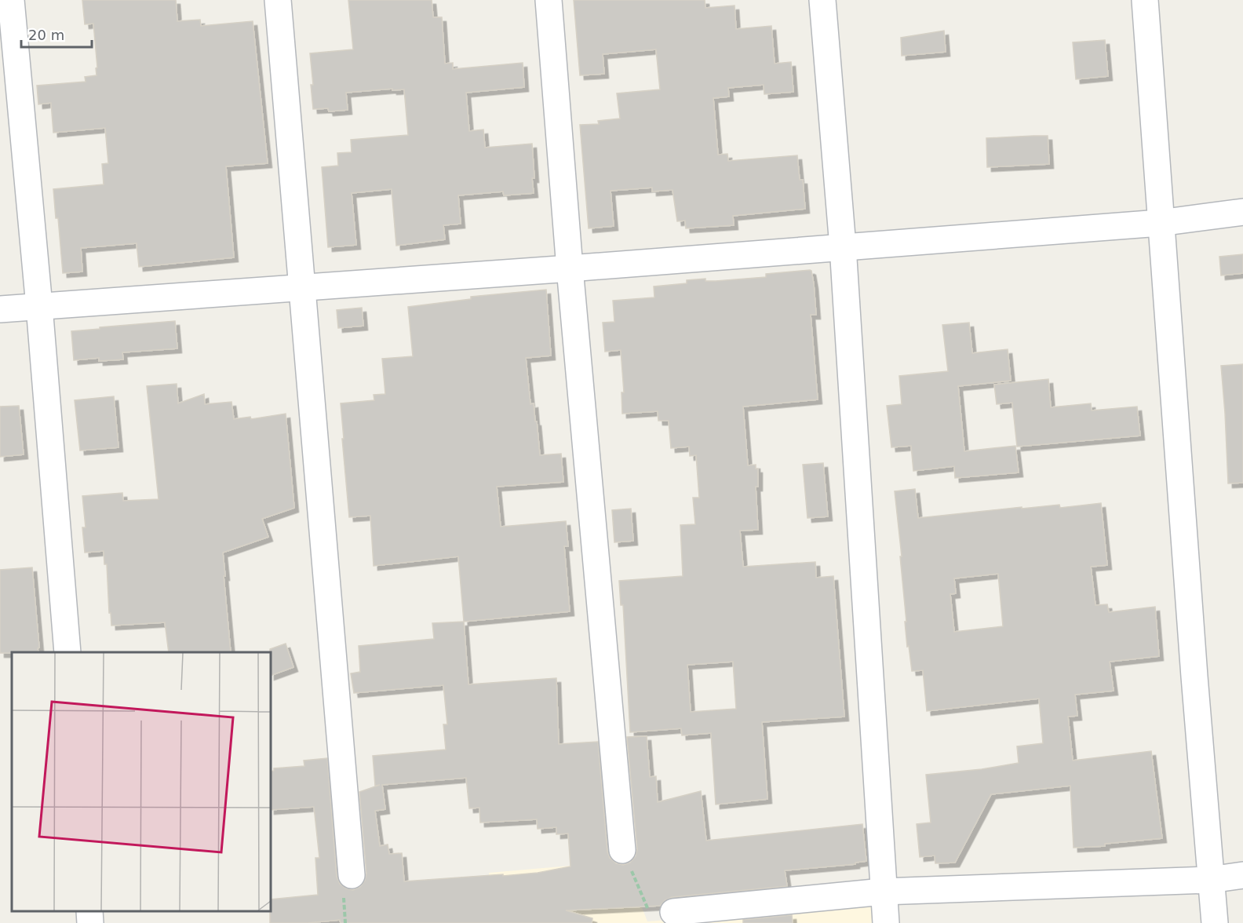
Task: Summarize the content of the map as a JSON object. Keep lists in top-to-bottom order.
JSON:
{
  "scale_bar": "20 m"
}
